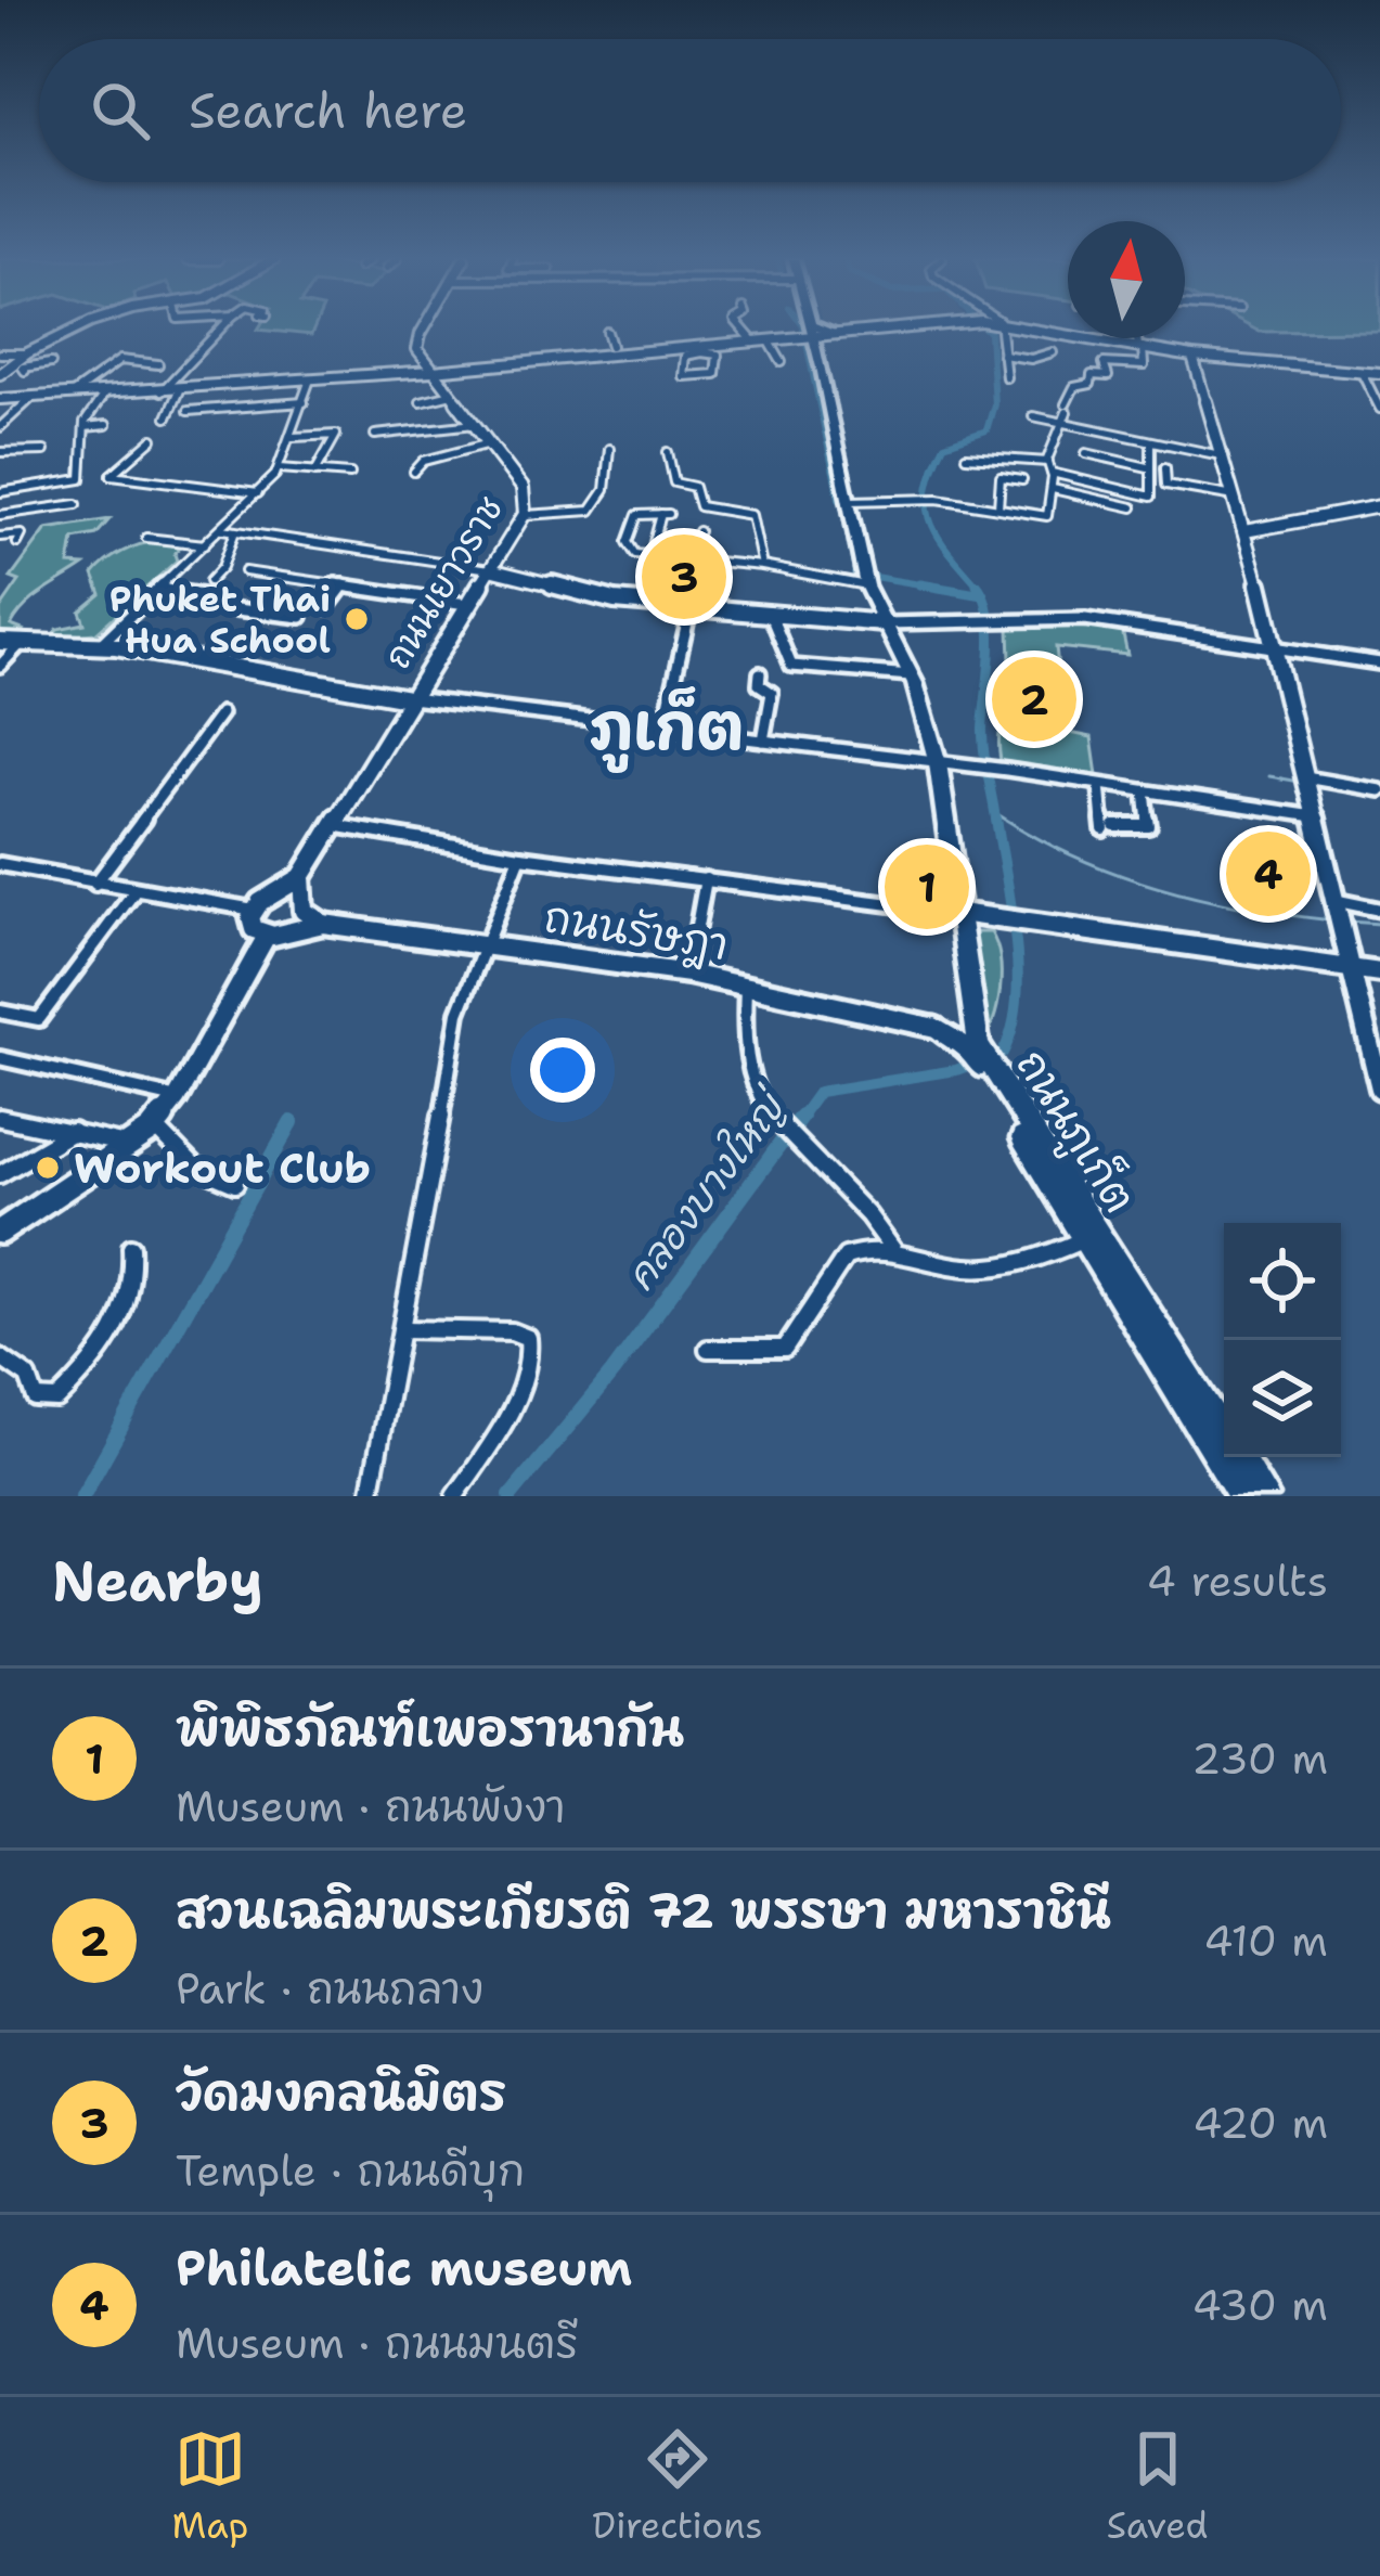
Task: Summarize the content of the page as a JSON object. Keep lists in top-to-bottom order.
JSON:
{
  "streets": {
    "main road": ["ถนนรัษฎา", "ถนนภูเก็ต"],
    "street": ["ถนนเยาวราช"]
  },
  "crossings": [
    ["ถนนรัษฎา", "ถนนภูเก็ต"]
  ],
  "districts": ["ภูเก็ต"],
  "water": ["คลองบางใหญ่"],
  "places": ["Phuket Thai Hua School", "Workout Club"],
  "north": "top",
  "page": {
    "search": "Search here",
    "pins": [
      "3",
      "2",
      "4",
      "1"
    ],
    "heading": ["Nearby", "4 results"],
    "list": [
      {
        "mark": "1",
        "name": "พิพิธภัณฑ์เพอรานากัน",
        "note": "Museum · ถนนพังงา",
        "value": "230 m"
      },
      {
        "mark": "2",
        "name": "สวนเฉลิมพระเกียรติ 72 พรรษา มหาราชินี",
        "note": "Park · ถนนถลาง",
        "value": "410 m"
      },
      {
        "mark": "3",
        "name": "วัดมงคลนิมิตร",
        "note": "Temple · ถนนดีบุก",
        "value": "420 m"
      },
      {
        "mark": "4",
        "name": "Philatelic museum",
        "note": "Museum · ถนนมนตรี",
        "value": "430 m"
      }
    ],
    "nav": ["Map", "Directions", "Saved"]
  }
}
